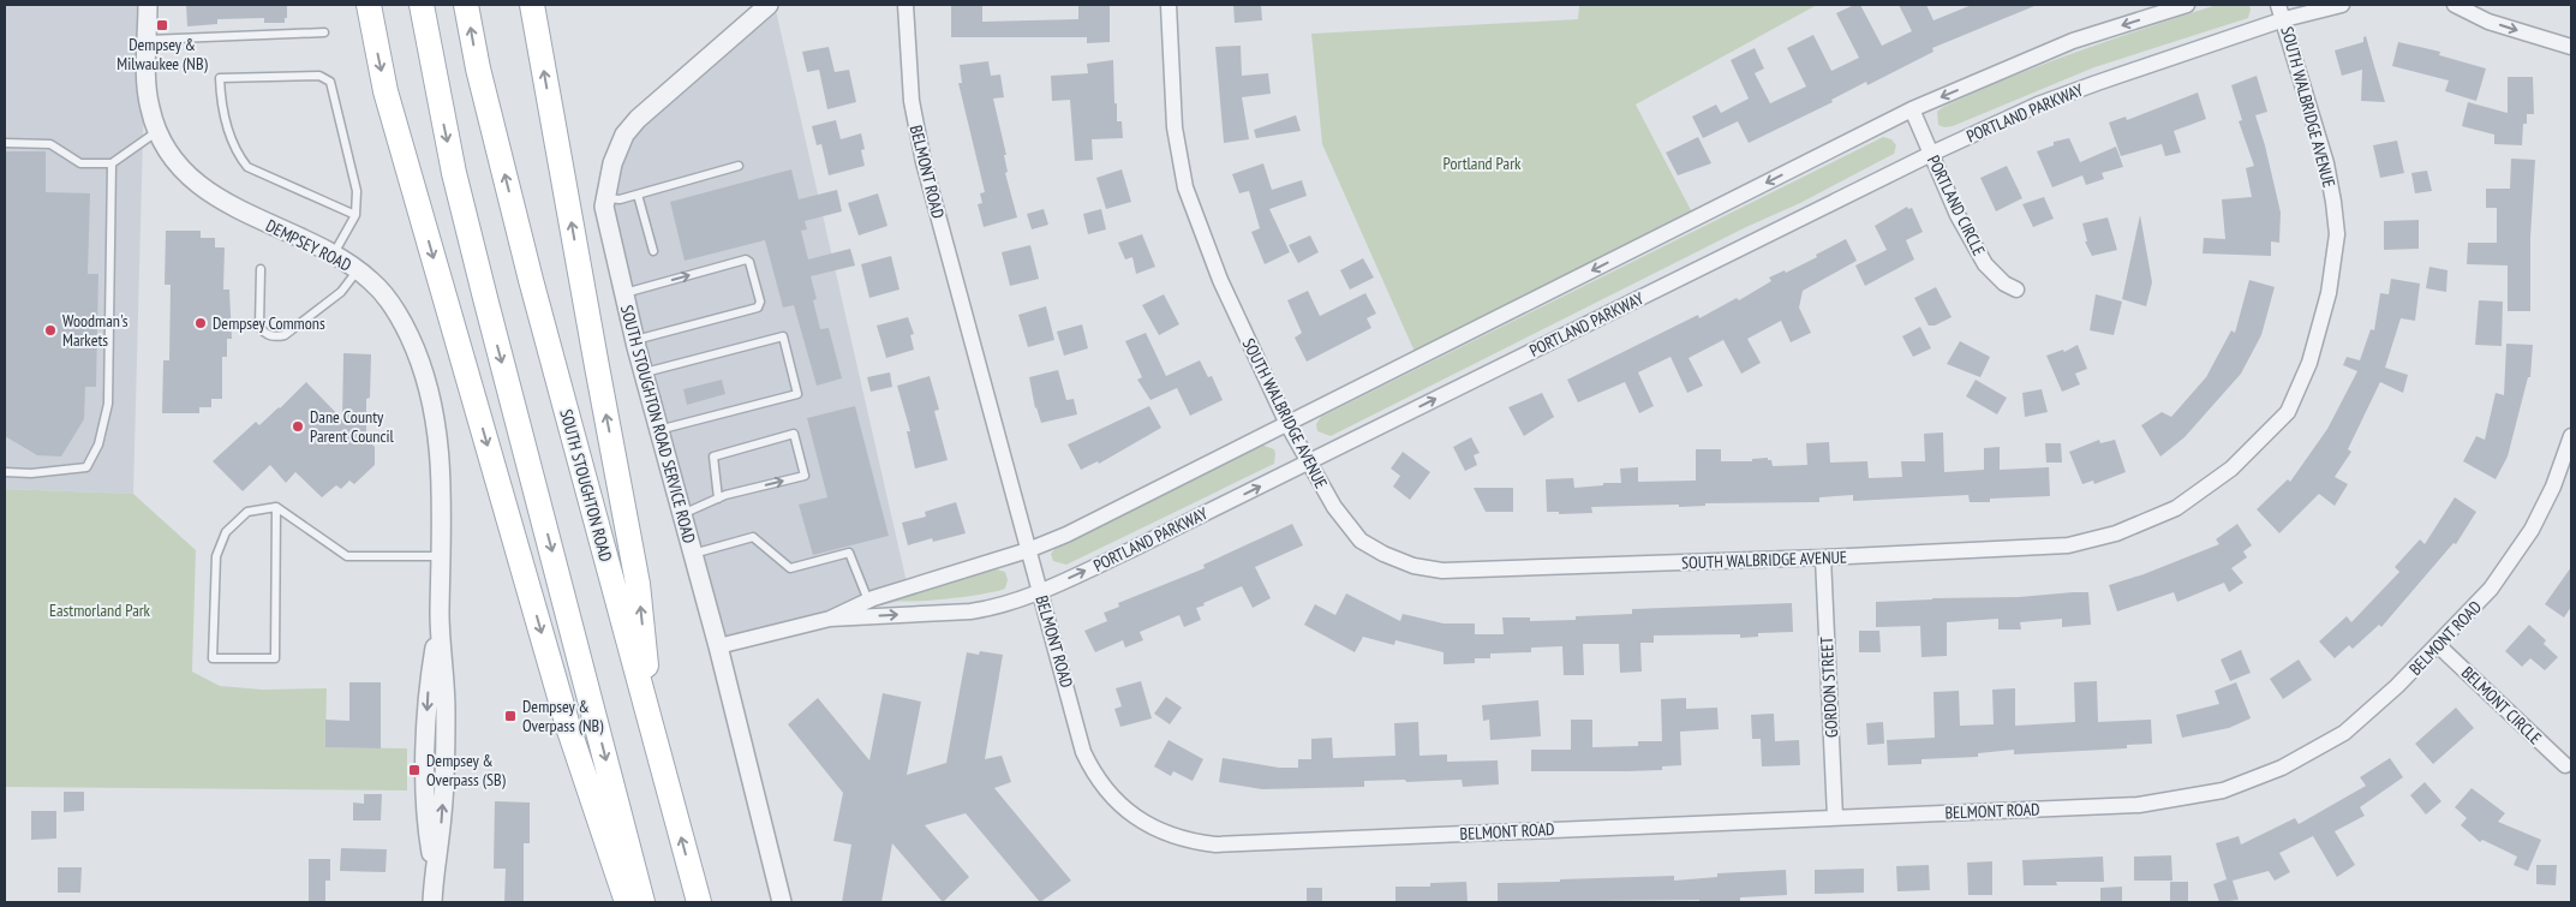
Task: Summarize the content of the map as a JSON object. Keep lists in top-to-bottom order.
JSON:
{
  "streets": {
    "main road": ["SOUTH STOUGHTON ROAD"],
    "street": [
      "SOUTH WALBRIDGE AVENUE",
      "PORTLAND PARKWAY",
      "BELMONT ROAD",
      "PORTLAND CIRCLE",
      "DEMPSEY ROAD",
      "SOUTH STOUGHTON ROAD SERVICE ROAD",
      "GORDON STREET",
      "BELMONT CIRCLE"
    ]
  },
  "crossings": [
    ["SOUTH WALBRIDGE AVENUE", "PORTLAND PARKWAY"],
    ["SOUTH WALBRIDGE AVENUE", "GORDON STREET"],
    ["PORTLAND PARKWAY", "BELMONT ROAD"],
    ["PORTLAND PARKWAY", "PORTLAND CIRCLE"],
    ["PORTLAND PARKWAY", "SOUTH STOUGHTON ROAD SERVICE ROAD"],
    ["BELMONT ROAD", "GORDON STREET"],
    ["BELMONT ROAD", "BELMONT CIRCLE"]
  ],
  "parks": ["Portland Park", "Eastmorland Park"],
  "places": {
    "transit": ["Dempsey & Milwaukee (NB)", "Dempsey & Overpass (NB)", "Dempsey & Overpass (SB)"],
    "other": ["Dempsey Commons", "Woodman's Markets", "Dane County Parent Council"]
  }
}
